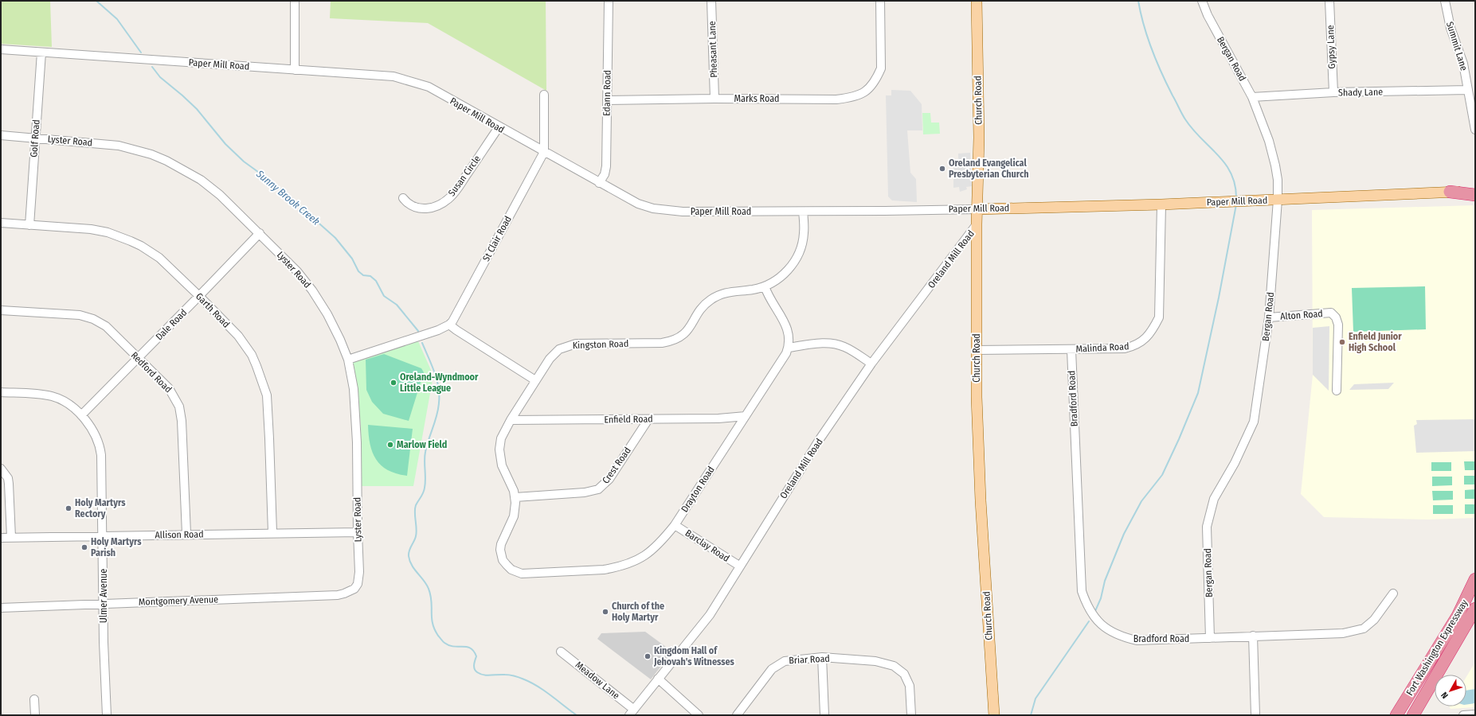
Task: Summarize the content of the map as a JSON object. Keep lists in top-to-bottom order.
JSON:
{
  "streets": {
    "highway": ["Fort Washington Expressway"],
    "main road": ["Paper Mill Road", "Church Road"],
    "street": [
      "Summit Lane",
      "Gypsy Lane",
      "Pheasant Lane",
      "Bergan Road",
      "Shady Lane",
      "Edann Road",
      "Marks Road",
      "Golf Road",
      "Lyster Road",
      "Susan Circle",
      "St Clair Road",
      "Oreland Mill Road",
      "Garth Road",
      "Alton Road",
      "Dale Road",
      "Kingston Road",
      "Malinda Road",
      "Redford Road",
      "Bradford Road",
      "Enfield Road",
      "Crest Road",
      "Drayton Road",
      "Allison Road",
      "Barclay Road",
      "Ulmer Avenue",
      "Montgomery Avenue",
      "Briar Road",
      "Meadow Lane"
    ]
  },
  "crossings": [
    ["Summit Lane", "Shady Lane"],
    ["Gypsy Lane", "Shady Lane"],
    ["Pheasant Lane", "Marks Road"],
    ["Bergan Road", "Paper Mill Road"],
    ["Bergan Road", "Shady Lane"],
    ["Bergan Road", "Alton Road"],
    ["Bergan Road", "Bradford Road"],
    ["Paper Mill Road", "Edann Road"],
    ["Paper Mill Road", "Church Road"],
    ["Paper Mill Road", "Golf Road"],
    ["Paper Mill Road", "Susan Circle"],
    ["Paper Mill Road", "St Clair Road"],
    ["Paper Mill Road", "Kingston Road"],
    ["Paper Mill Road", "Malinda Road"],
    ["Edann Road", "Marks Road"],
    ["Church Road", "Oreland Mill Road"],
    ["Church Road", "Malinda Road"],
    ["Golf Road", "Lyster Road"],
    ["Golf Road", "Garth Road"],
    ["Lyster Road", "Dale Road"],
    ["Lyster Road", "Allison Road"],
    ["Lyster Road", "Montgomery Avenue"],
    ["Oreland Mill Road", "Barclay Road"],
    ["Oreland Mill Road", "Meadow Lane"],
    ["Garth Road", "Dale Road"],
    ["Garth Road", "Allison Road"],
    ["Dale Road", "Redford Road"],
    ["Dale Road", "Ulmer Avenue"],
    ["Kingston Road", "Enfield Road"],
    ["Kingston Road", "Crest Road"],
    ["Kingston Road", "Drayton Road"],
    ["Malinda Road", "Bradford Road"],
    ["Redford Road", "Allison Road"],
    ["Enfield Road", "Crest Road"],
    ["Enfield Road", "Drayton Road"],
    ["Drayton Road", "Barclay Road"],
    ["Allison Road", "Ulmer Avenue"],
    ["Ulmer Avenue", "Montgomery Avenue"]
  ],
  "water": ["Sunny Brook Creek"],
  "places": [
    "Oreland Evangelical Presbyterian Church",
    "Enfield Junior High School",
    "Oreland-Wyndmoor Little League",
    "Marlow Field",
    "Holy Martyrs Rectory",
    "Holy Martyrs Parish",
    "Church of the Holy Martyr",
    "Kingdom Hall of Jehovah's Witnesses"
  ],
  "north": "bottom left"
}
